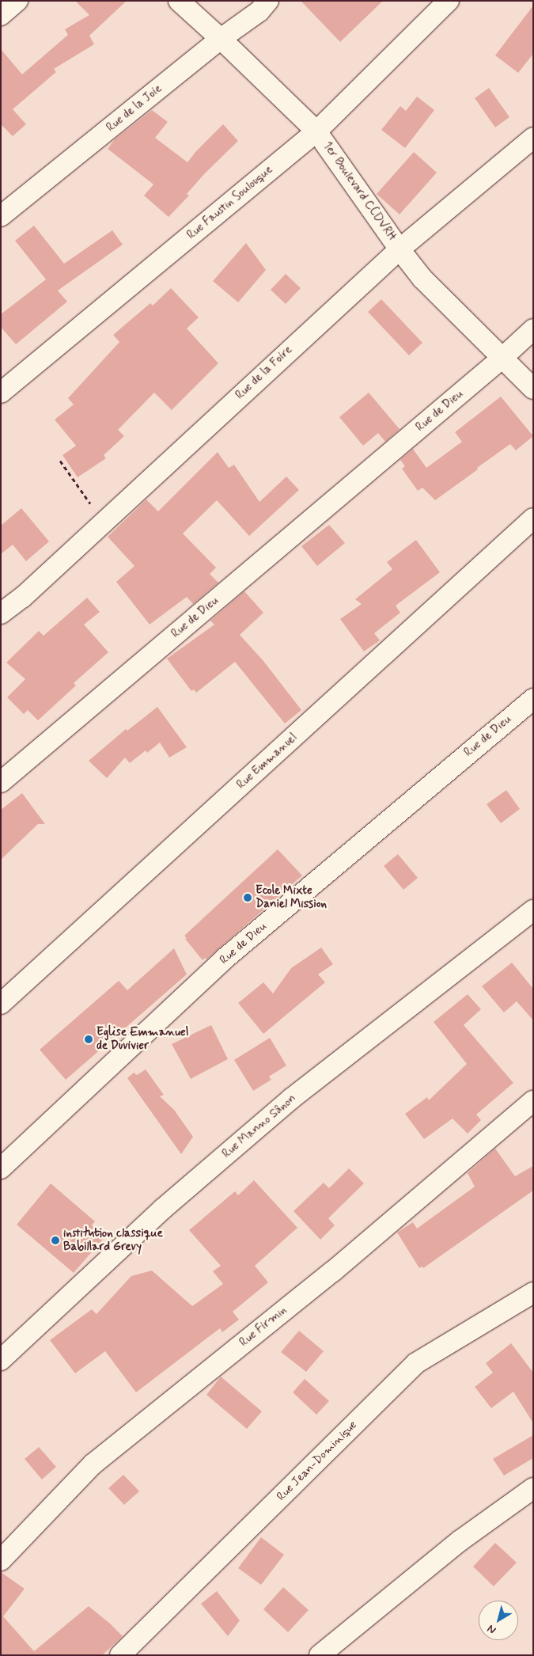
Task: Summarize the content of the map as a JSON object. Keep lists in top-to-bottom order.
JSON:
{
  "streets": {
    "street": [
      "Rue de la Joie",
      "1er Boulevard CCDVRH",
      "Rue Faustin Soulouque",
      "Rue de la Foire",
      "Rue de Dieu",
      "Rue Emmanuel",
      "Rue Manno Sânon",
      "Rue Firmin",
      "Rue Jean-Dominique"
    ]
  },
  "crossings": [
    ["Rue de la Joie", "1er Boulevard CCDVRH"],
    ["1er Boulevard CCDVRH", "Rue Faustin Soulouque"],
    ["1er Boulevard CCDVRH", "Rue de la Foire"],
    ["1er Boulevard CCDVRH", "Rue de Dieu"]
  ],
  "places": ["Ecole Mixte Daniel Mission", "Eglise Emmanuel de Duvivier", "institution classique Babillard Grevy"],
  "north": "bottom left"
}
